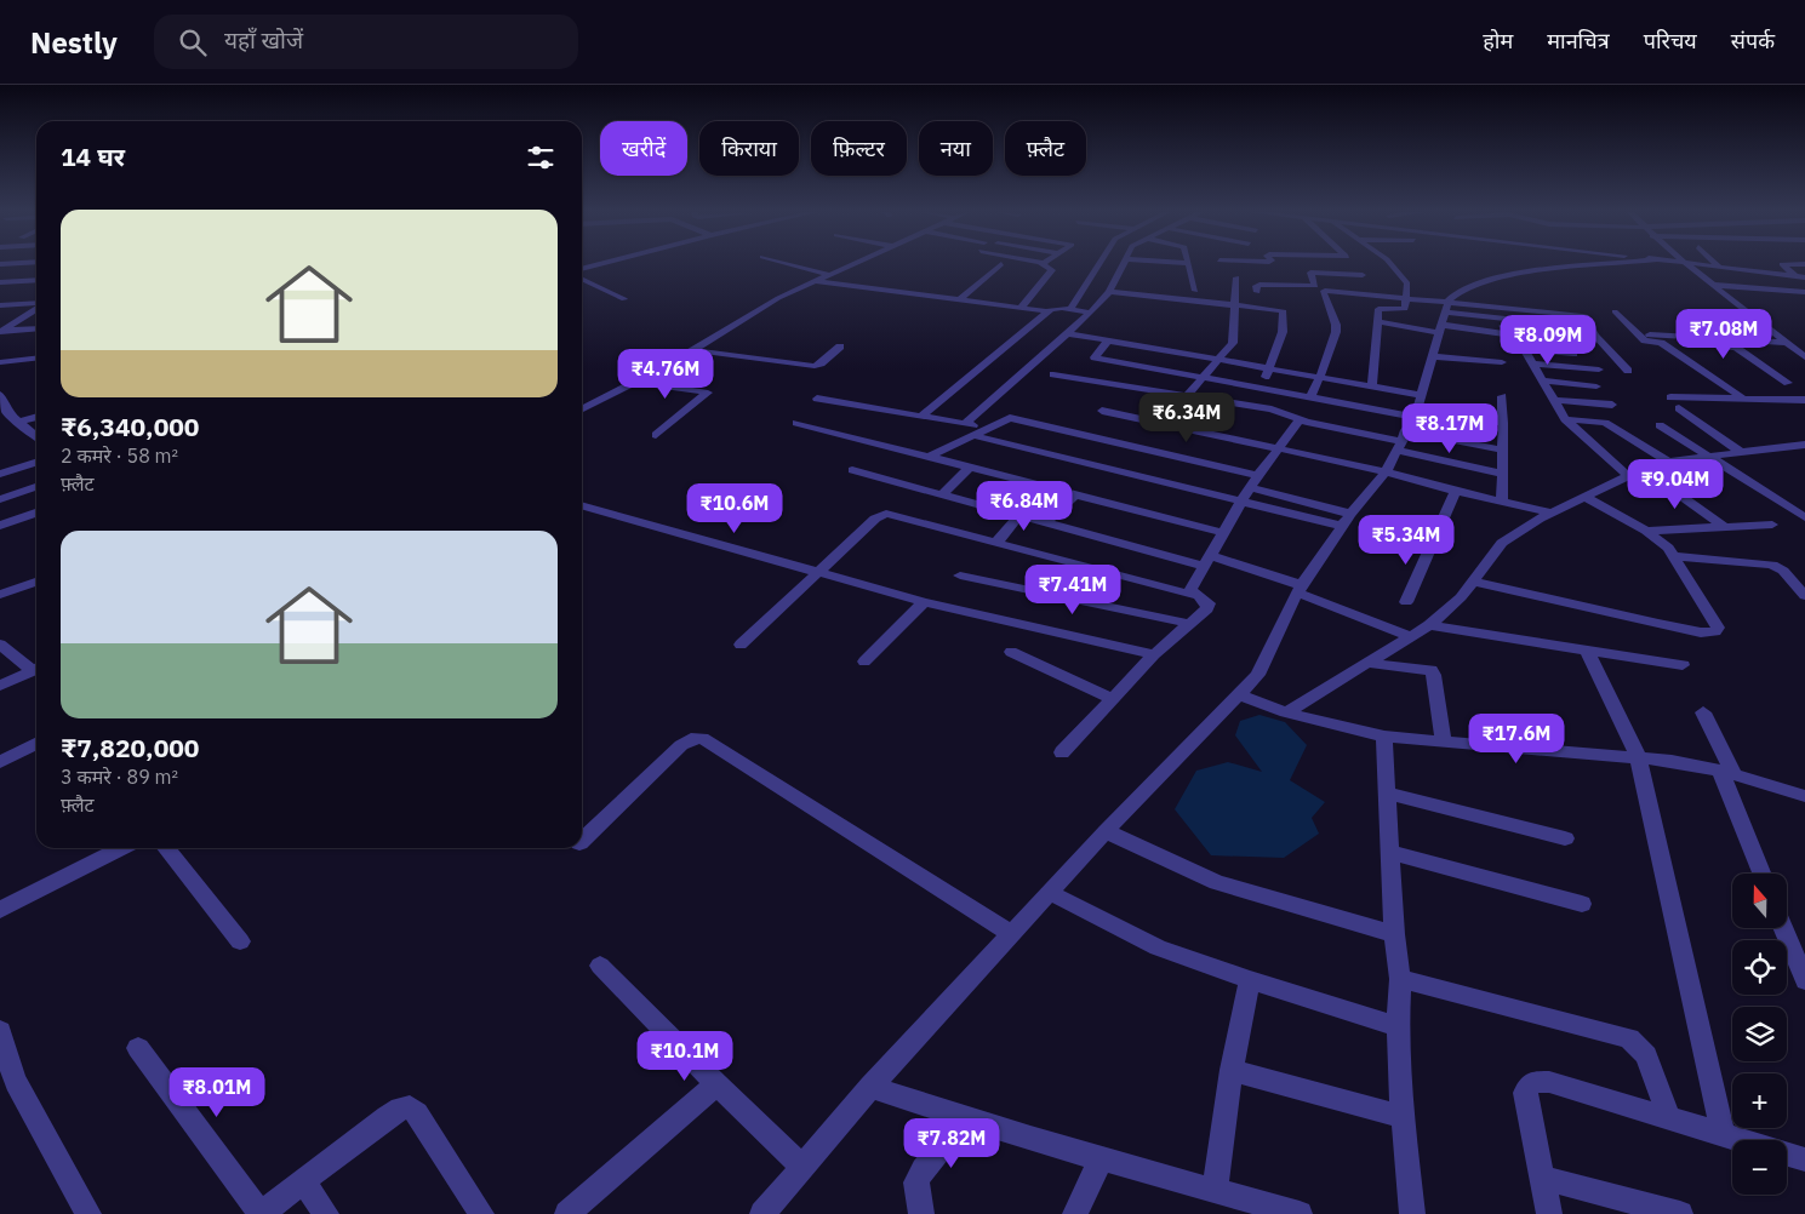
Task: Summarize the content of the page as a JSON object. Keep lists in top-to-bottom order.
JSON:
{
  "north": "top",
  "page": {
    "header": "Nestly",
    "search": "यहाँ खोजें",
    "nav": [
      "होम",
      "मानचित्र",
      "परिचय",
      "संपर्क"
    ],
    "chip": [
      "खरीदें",
      "किराया",
      "फ़िल्टर",
      "नया",
      "फ़्लैट"
    ],
    "heading": "14 घर",
    "list": [
      {
        "name": "₹6,340,000",
        "note": "2 कमरे · 58 m² · फ़्लैट"
      },
      {
        "name": "₹7,820,000",
        "note": "3 कमरे · 89 m² · फ़्लैट"
      }
    ],
    "price": [
      "₹7.08M",
      "₹8.09M",
      "₹4.76M",
      "₹6.34M",
      "₹8.17M",
      "₹9.04M",
      "₹6.84M",
      "₹10.6M",
      "₹5.34M",
      "₹7.41M",
      "₹17.6M",
      "₹10.1M",
      "₹8.01M",
      "₹7.82M"
    ],
    "map_buttons": ["+", "−"]
  }
}
